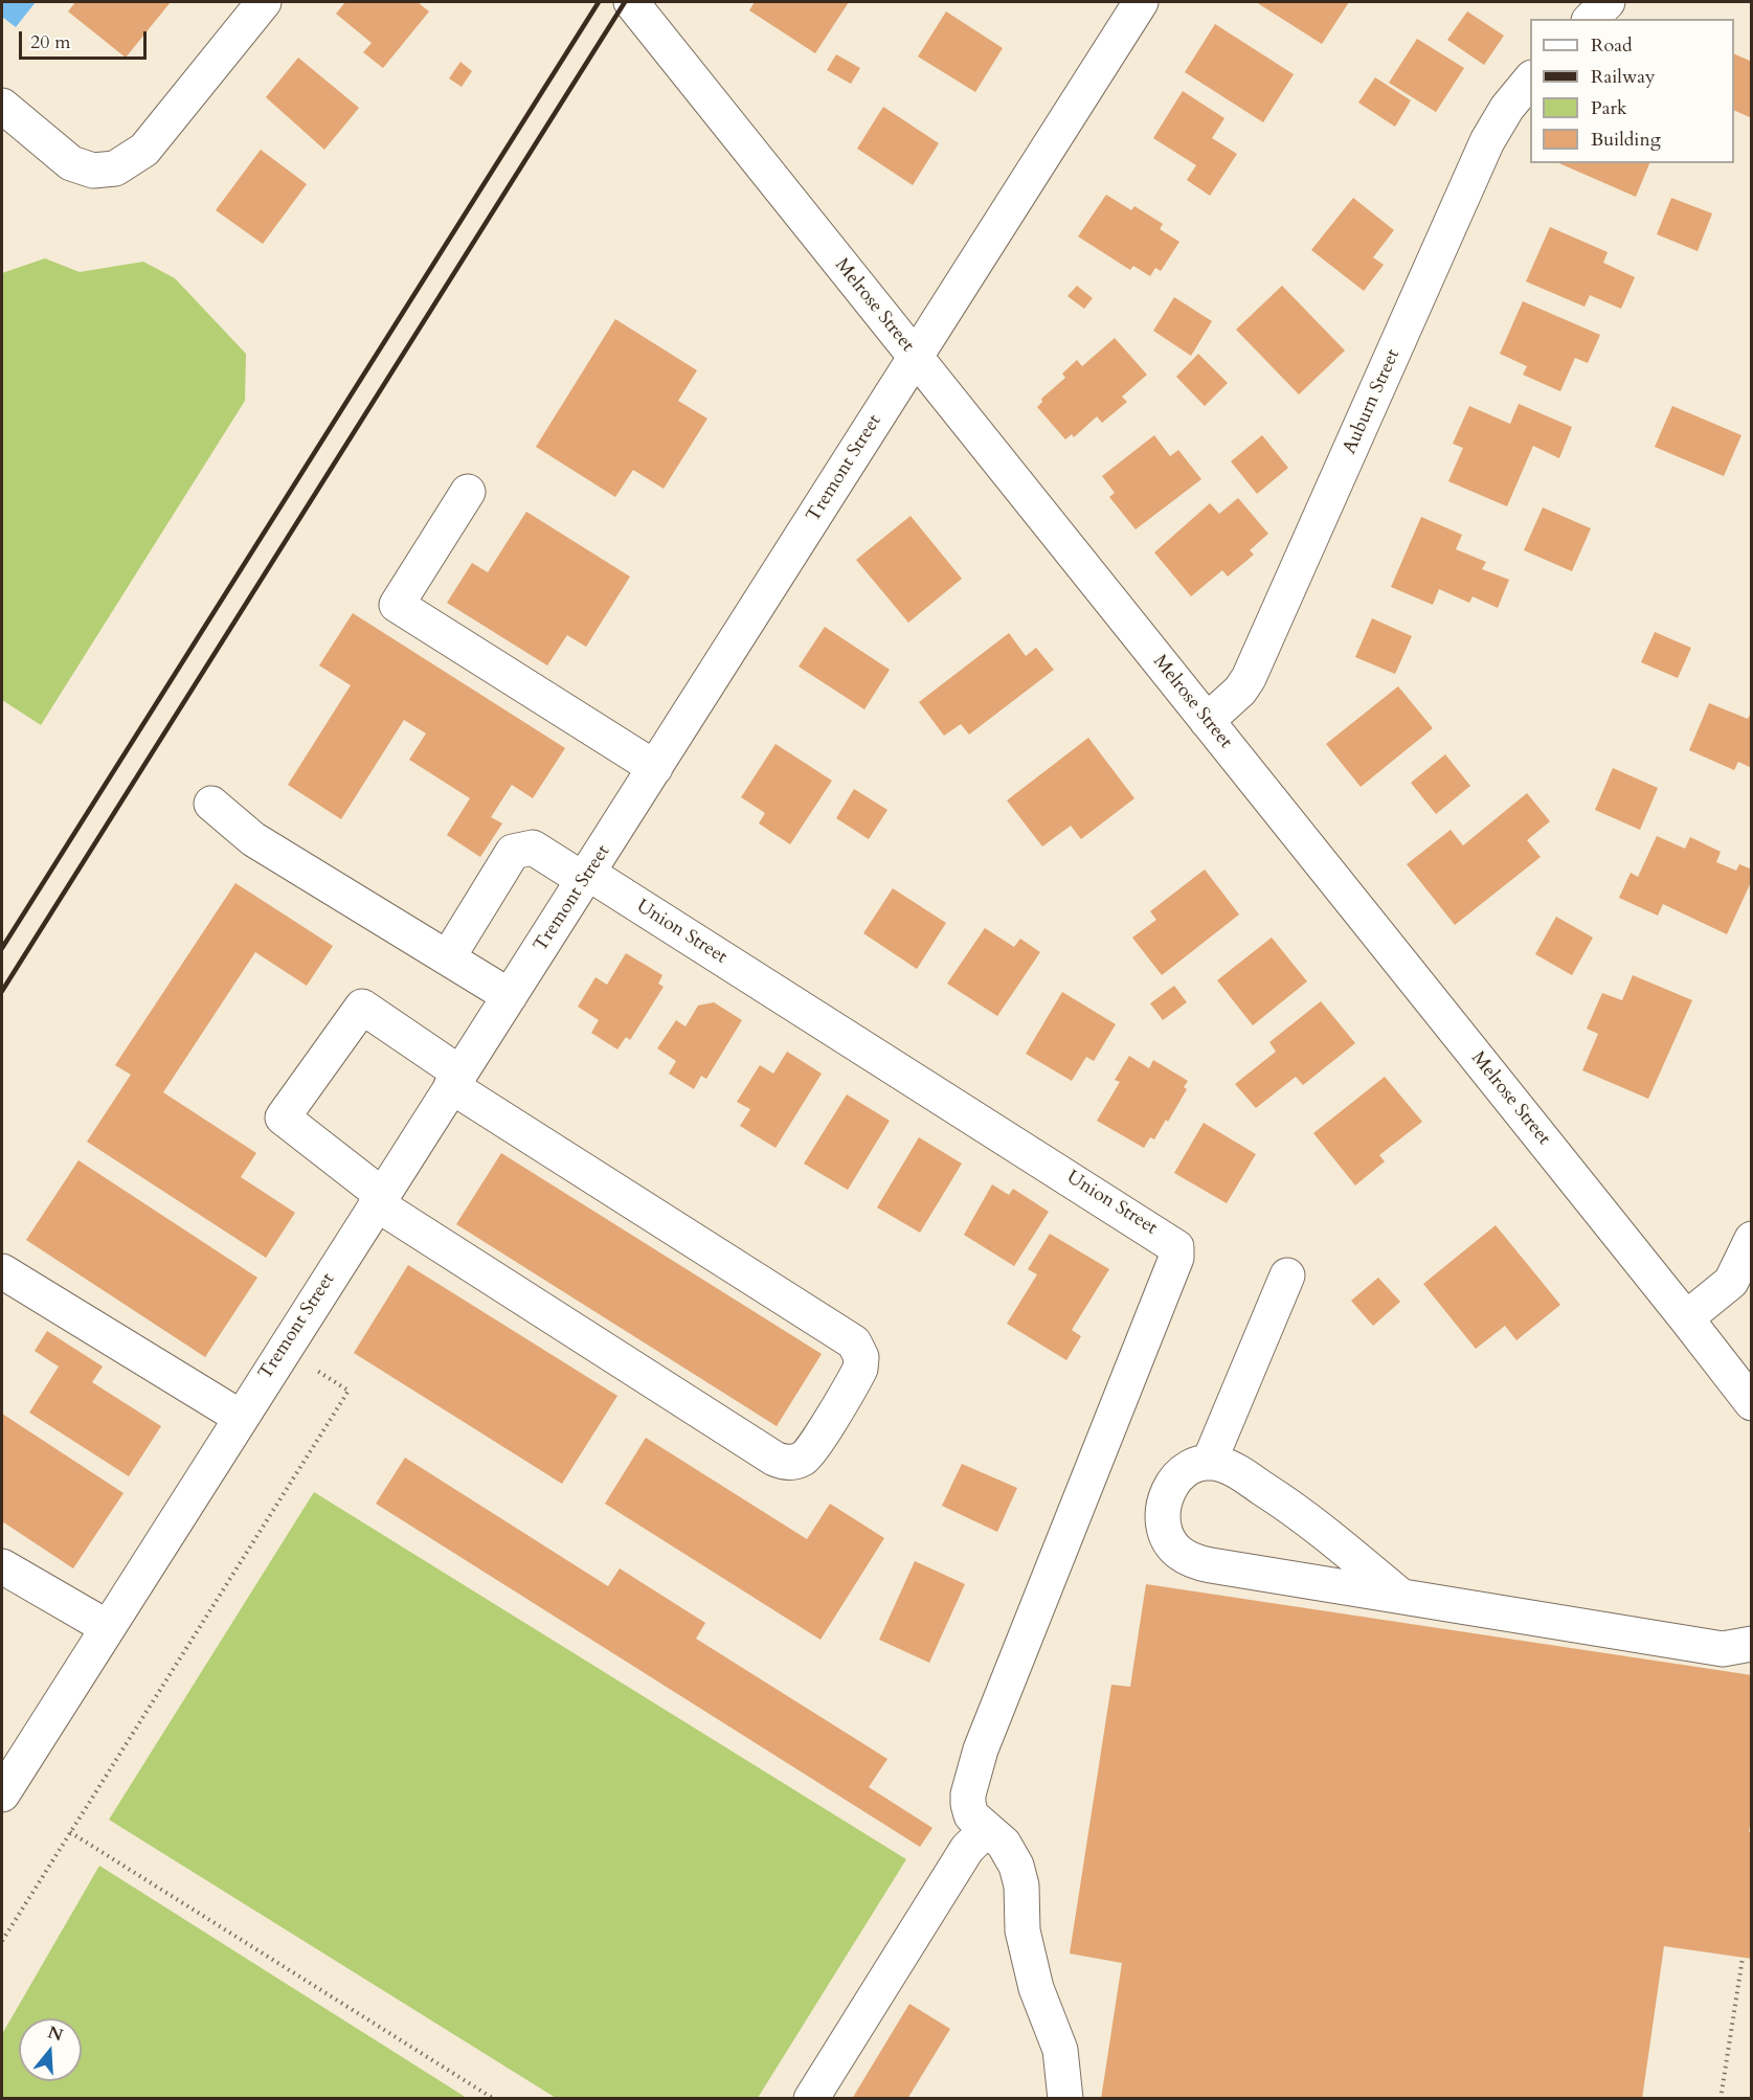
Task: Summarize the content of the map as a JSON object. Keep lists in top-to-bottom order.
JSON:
{
  "streets": {
    "street": [
      "Melrose Street",
      "Auburn Street",
      "Tremont Street",
      "Union Street"
    ]
  },
  "crossings": [
    ["Melrose Street", "Auburn Street"],
    ["Melrose Street", "Tremont Street"],
    ["Tremont Street", "Union Street"]
  ],
  "legend": [
    "Road",
    "Railway",
    "Park",
    "Building"
  ],
  "scale_bar": "20 m",
  "north": "top"
}
